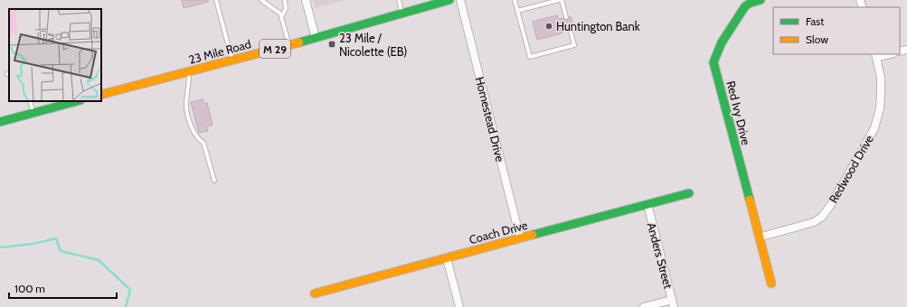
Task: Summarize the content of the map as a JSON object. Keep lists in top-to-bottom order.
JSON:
{
  "streets": {
    "street": [
      "M 29",
      "23 Mile Road",
      "Red Ivy Drive",
      "Homestead Drive",
      "Redwood Drive",
      "Coach Drive",
      "Anders Street"
    ]
  },
  "crossings": [
    ["Red Ivy Drive", "Redwood Drive"],
    ["Homestead Drive", "Coach Drive"],
    ["Coach Drive", "Anders Street"]
  ],
  "places": {
    "other": ["Huntington Bank"],
    "transit": ["23 Mile / Nicolette (EB)"]
  },
  "legend": ["Fast", "Slow"],
  "scale_bar": "100 m"
}
